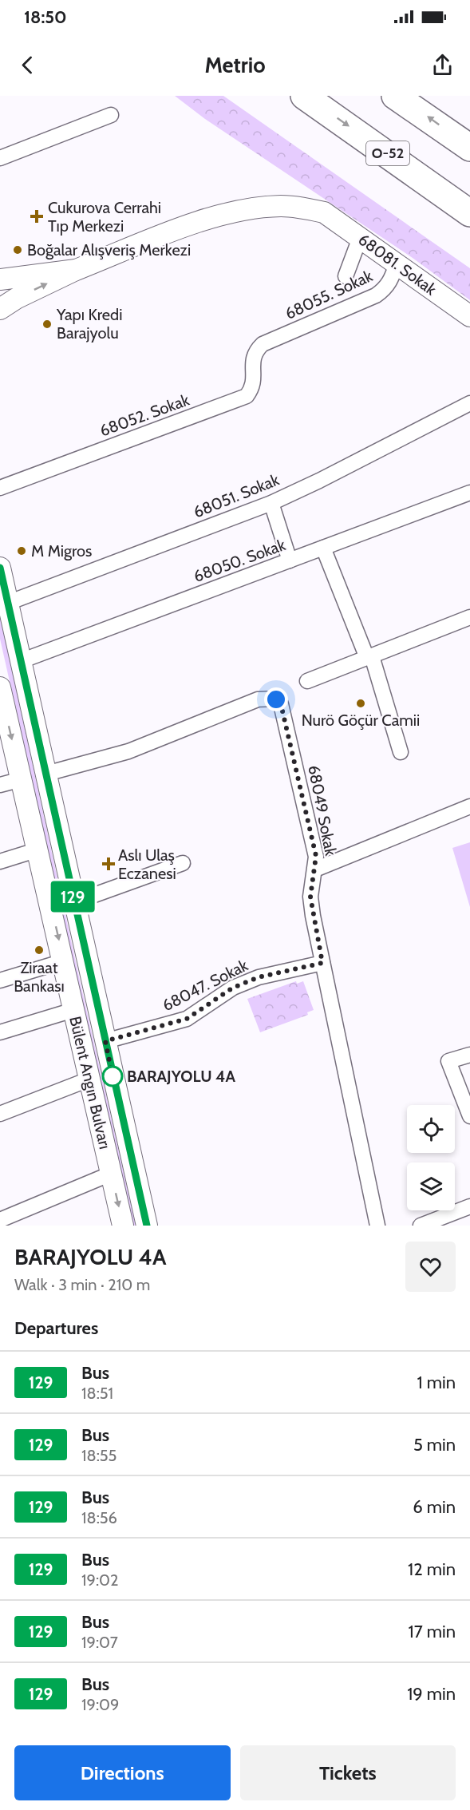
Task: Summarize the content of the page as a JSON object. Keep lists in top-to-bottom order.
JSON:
{
  "streets": {
    "highway": ["O-52"],
    "main road": ["68081. Sokak", "Bülent Angın Bulvarı"],
    "street": [
      "68055. Sokak",
      "68052. Sokak",
      "68051. Sokak",
      "68050. Sokak",
      "68049 Sokak",
      "68047. Sokak"
    ]
  },
  "crossings": [
    ["68081. Sokak", "68055. Sokak"],
    ["68055. Sokak", "68052. Sokak"],
    ["68051. Sokak", "Bülent Angın Bulvarı"],
    ["68050. Sokak", "Bülent Angın Bulvarı"],
    ["68049 Sokak", "68047. Sokak"],
    ["68049 Sokak", "Bülent Angın Bulvarı"],
    ["68047. Sokak", "Bülent Angın Bulvarı"]
  ],
  "places": {
    "health": ["Cukurova Cerrahi Tıp Merkezi", "Aslı Ulaş Eczanesi"],
    "other": [
      "Boğalar Alışveriş Merkezi",
      "Yapı Kredi Barajyolu",
      "M Migros",
      "Nurö Göçür Camii",
      "Ziraat Bankası",
      "BARAJYOLU 4A"
    ]
  },
  "lines": ["bus line 129"],
  "page": {
    "status": "18:50",
    "header": "Metrio",
    "on_map": "129",
    "heading": [
      ["BARAJYOLU 4A", "Walk · 3 min · 210 m"],
      "Departures"
    ],
    "list": [
      {
        "mark": "129",
        "name": "Bus",
        "note": "18:51",
        "value": "1 min"
      },
      {
        "mark": "129",
        "name": "Bus",
        "note": "18:55",
        "value": "5 min"
      },
      {
        "mark": "129",
        "name": "Bus",
        "note": "18:56",
        "value": "6 min"
      },
      {
        "mark": "129",
        "name": "Bus",
        "note": "19:02",
        "value": "12 min"
      },
      {
        "mark": "129",
        "name": "Bus",
        "note": "19:07",
        "value": "17 min"
      },
      {
        "mark": "129",
        "name": "Bus",
        "note": "19:09",
        "value": "19 min"
      }
    ],
    "buttons": ["Directions", "Tickets"]
  }
}
